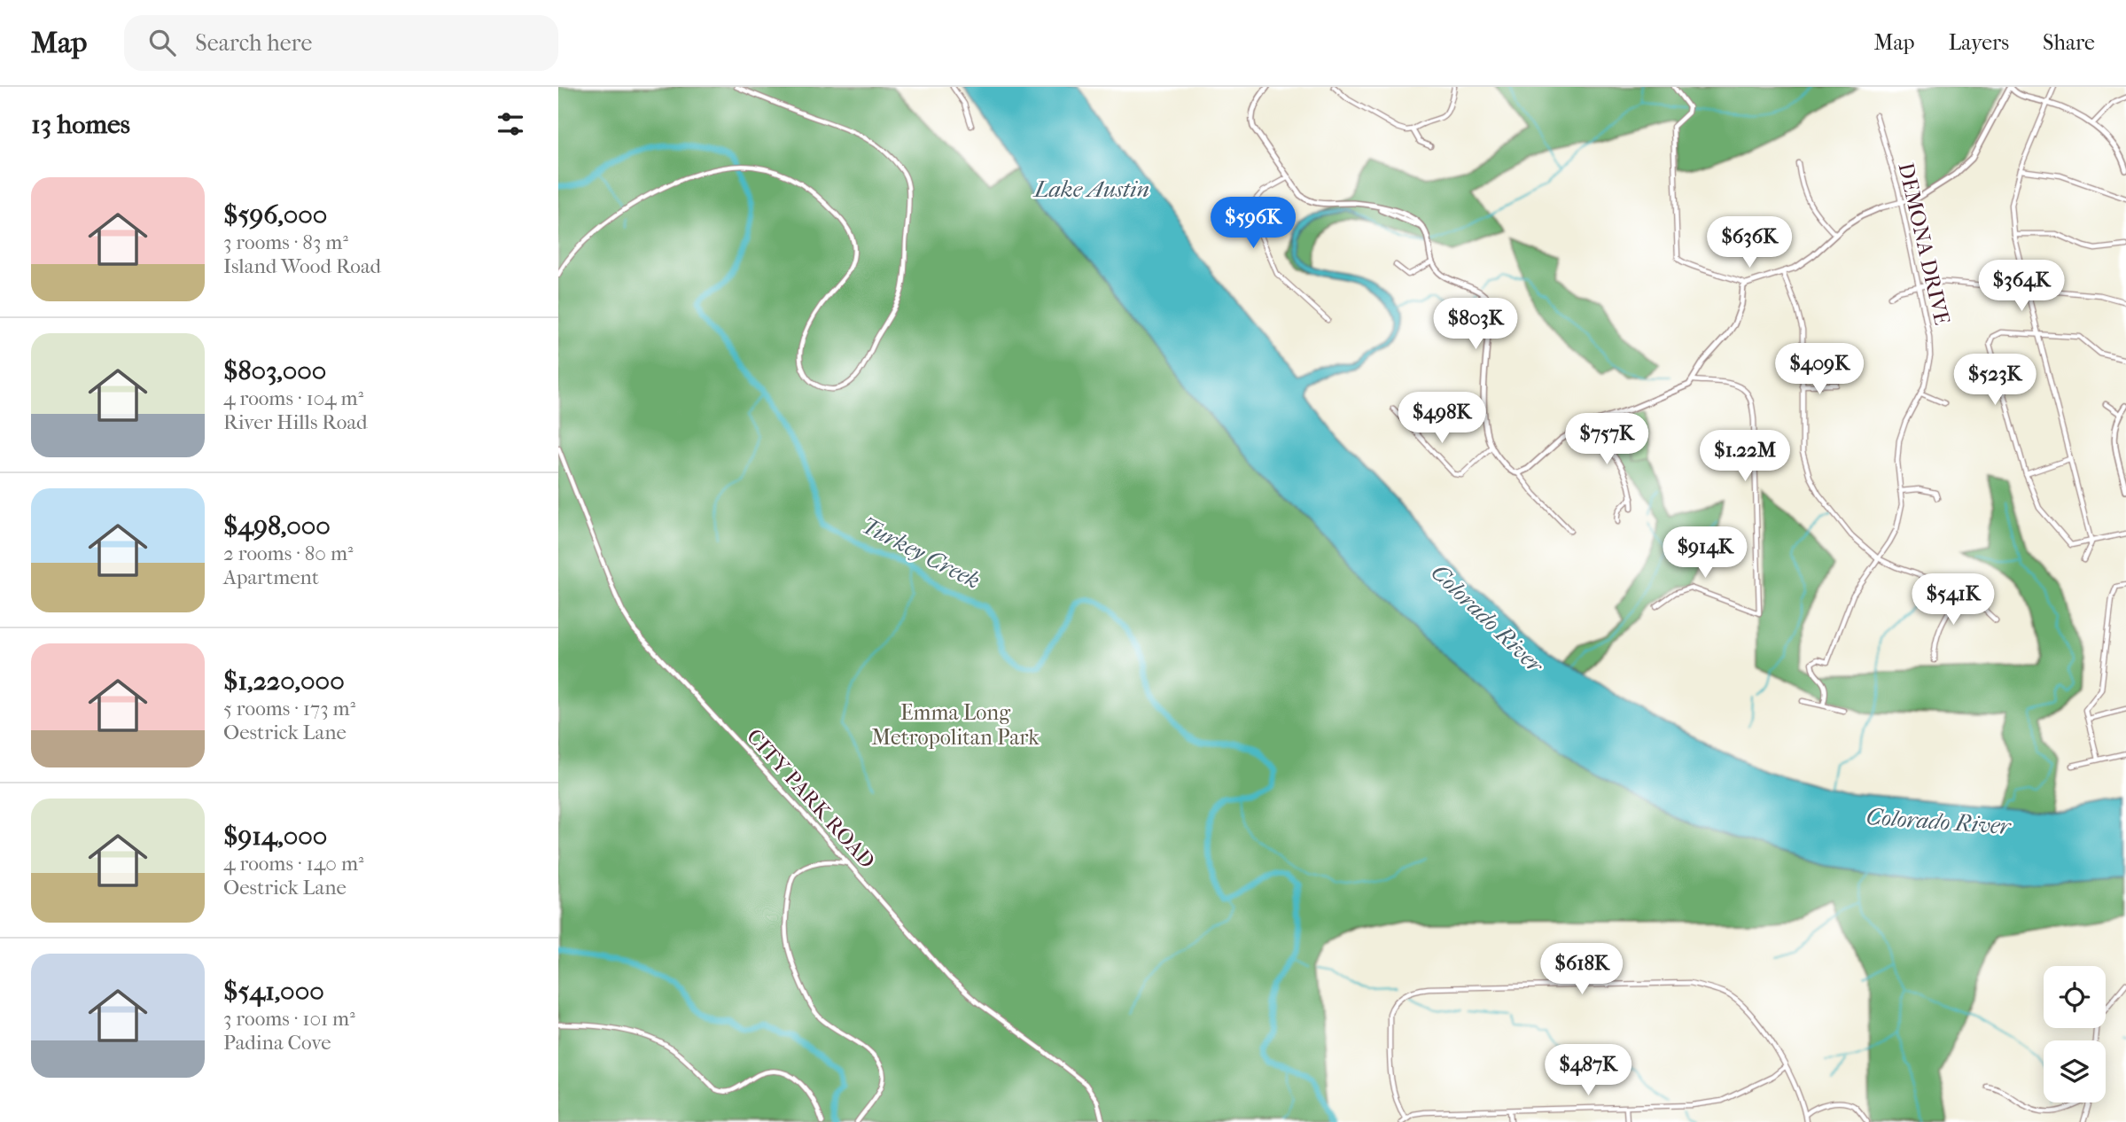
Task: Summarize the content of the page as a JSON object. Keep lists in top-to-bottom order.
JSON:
{
  "streets": {
    "street": ["DEMONA DRIVE", "CITY PARK ROAD"]
  },
  "water": ["Lake Austin", "Turkey Creek", "Colorado River"],
  "parks": ["Emma Long Metropolitan Park"],
  "page": {
    "header": "Map",
    "search": "Search here",
    "nav": ["Map", "Layers", "Share"],
    "heading": "13 homes",
    "list": [
      {
        "name": "$596,000",
        "note": "3 rooms · 83 m² · Island Wood Road"
      },
      {
        "name": "$803,000",
        "note": "4 rooms · 104 m² · River Hills Road"
      },
      {
        "name": "$498,000",
        "note": "2 rooms · 80 m² · Apartment"
      },
      {
        "name": "$1,220,000",
        "note": "5 rooms · 173 m² · Oestrick Lane"
      },
      {
        "name": "$914,000",
        "note": "4 rooms · 140 m² · Oestrick Lane"
      },
      {
        "name": "$541,000",
        "note": "3 rooms · 101 m² · Padina Cove"
      }
    ],
    "price": [
      "$596K",
      "$636K",
      "$364K",
      "$803K",
      "$409K",
      "$523K",
      "$498K",
      "$757K",
      "$1.22M",
      "$914K",
      "$541K",
      "$618K",
      "$487K"
    ]
  }
}
